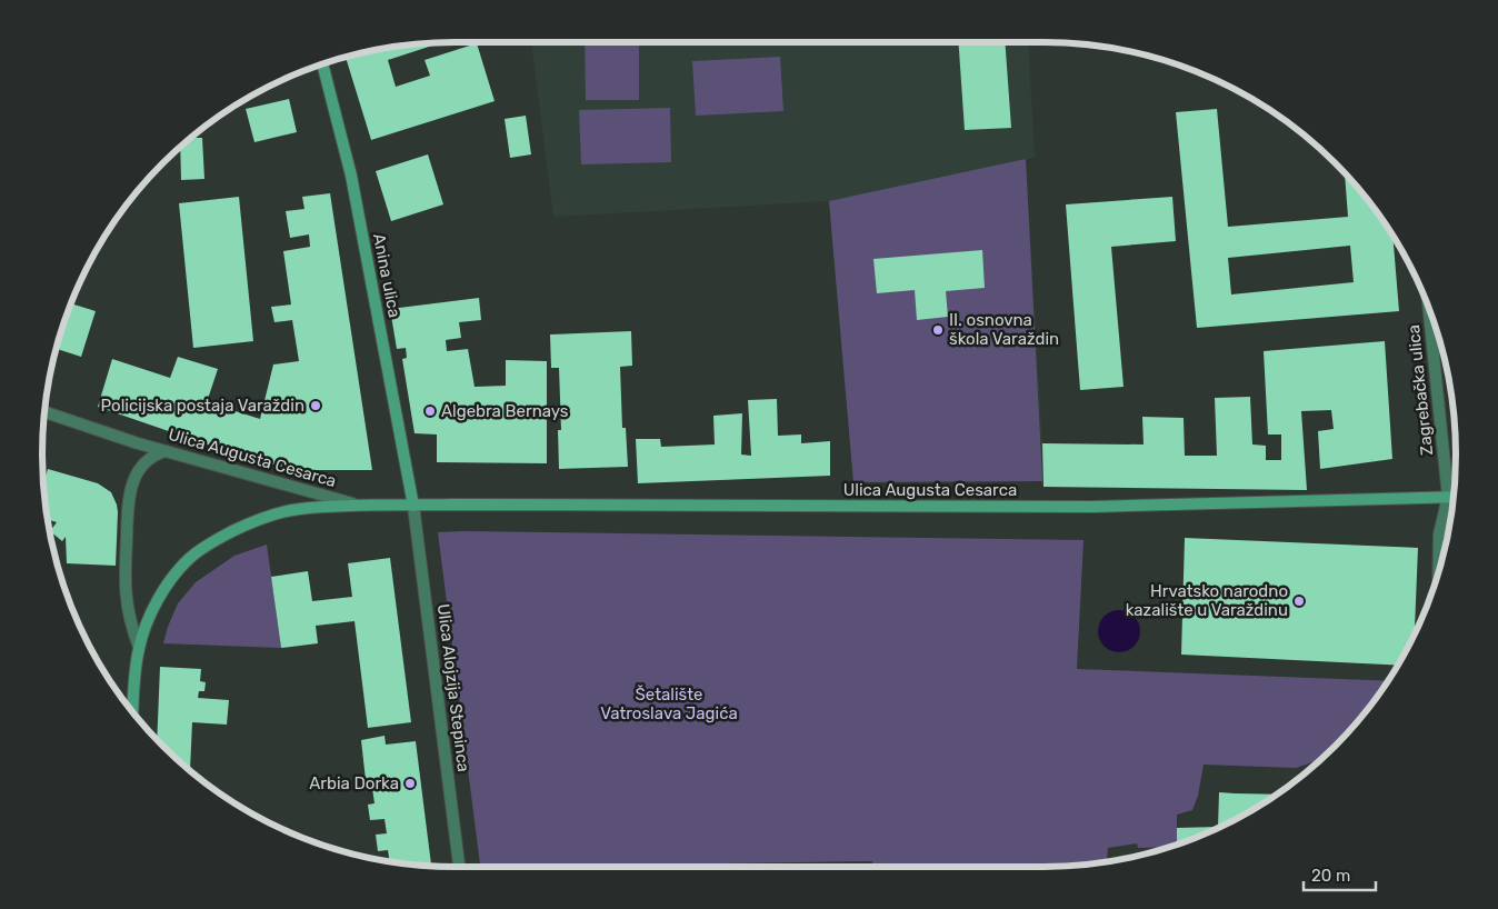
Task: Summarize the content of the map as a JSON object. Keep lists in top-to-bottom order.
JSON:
{
  "streets": {
    "main road": ["Anina ulica", "Ulica Augusta Cesarca"],
    "street": ["Zagrebačka ulica", "Ulica Alojzija Stepinca"]
  },
  "crossings": [
    ["Anina ulica", "Ulica Augusta Cesarca"],
    ["Anina ulica", "Ulica Alojzija Stepinca"],
    ["Zagrebačka ulica", "Ulica Augusta Cesarca"],
    ["Ulica Augusta Cesarca", "Ulica Alojzija Stepinca"]
  ],
  "parks": ["Šetalište Vatroslava Jagića"],
  "places": [
    "II. osnovna škola Varaždin",
    "Policijska postaja Varaždin",
    "Algebra Bernays",
    "Hrvatsko narodno kazalište u Varaždinu",
    "Arbia Dorka"
  ],
  "scale_bar": "20 m"
}
